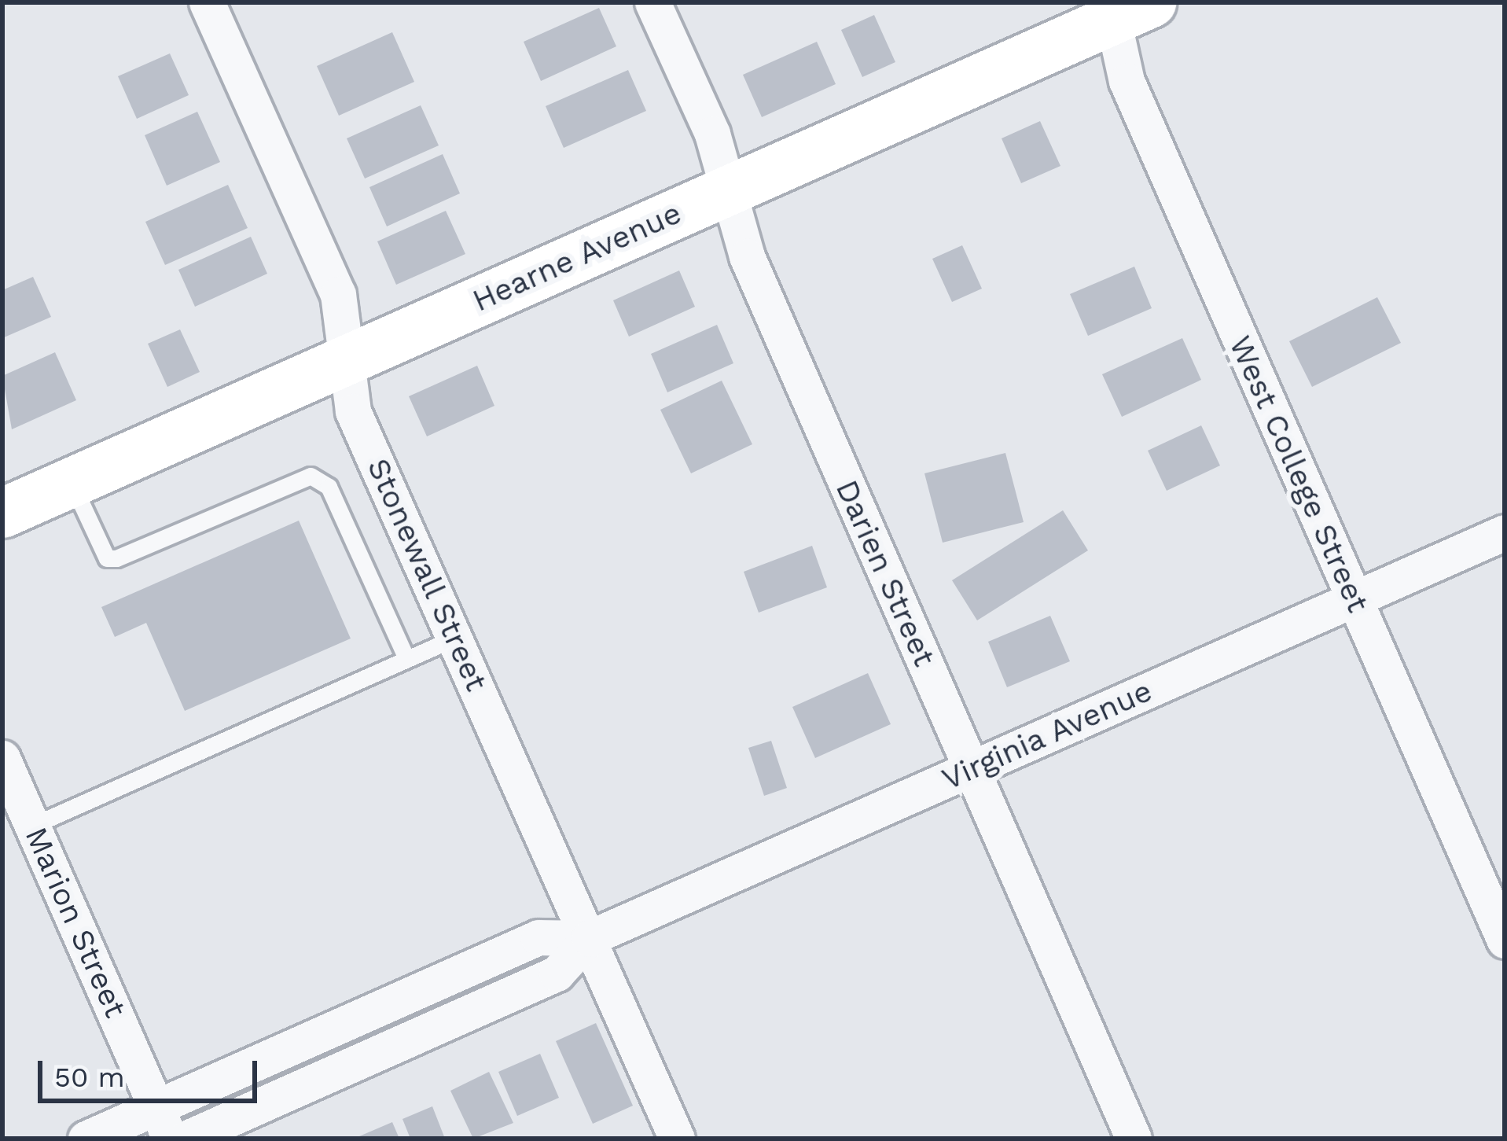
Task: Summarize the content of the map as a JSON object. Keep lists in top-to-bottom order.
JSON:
{
  "streets": {
    "main road": ["Hearne Avenue"],
    "street": [
      "West College Street",
      "Darien Street",
      "Stonewall Street",
      "Virginia Avenue",
      "Marion Street"
    ]
  },
  "crossings": [
    ["Hearne Avenue", "West College Street"],
    ["Hearne Avenue", "Darien Street"],
    ["Hearne Avenue", "Stonewall Street"],
    ["West College Street", "Virginia Avenue"],
    ["Darien Street", "Virginia Avenue"],
    ["Stonewall Street", "Virginia Avenue"],
    ["Virginia Avenue", "Marion Street"]
  ],
  "scale_bar": "50 m"
}
